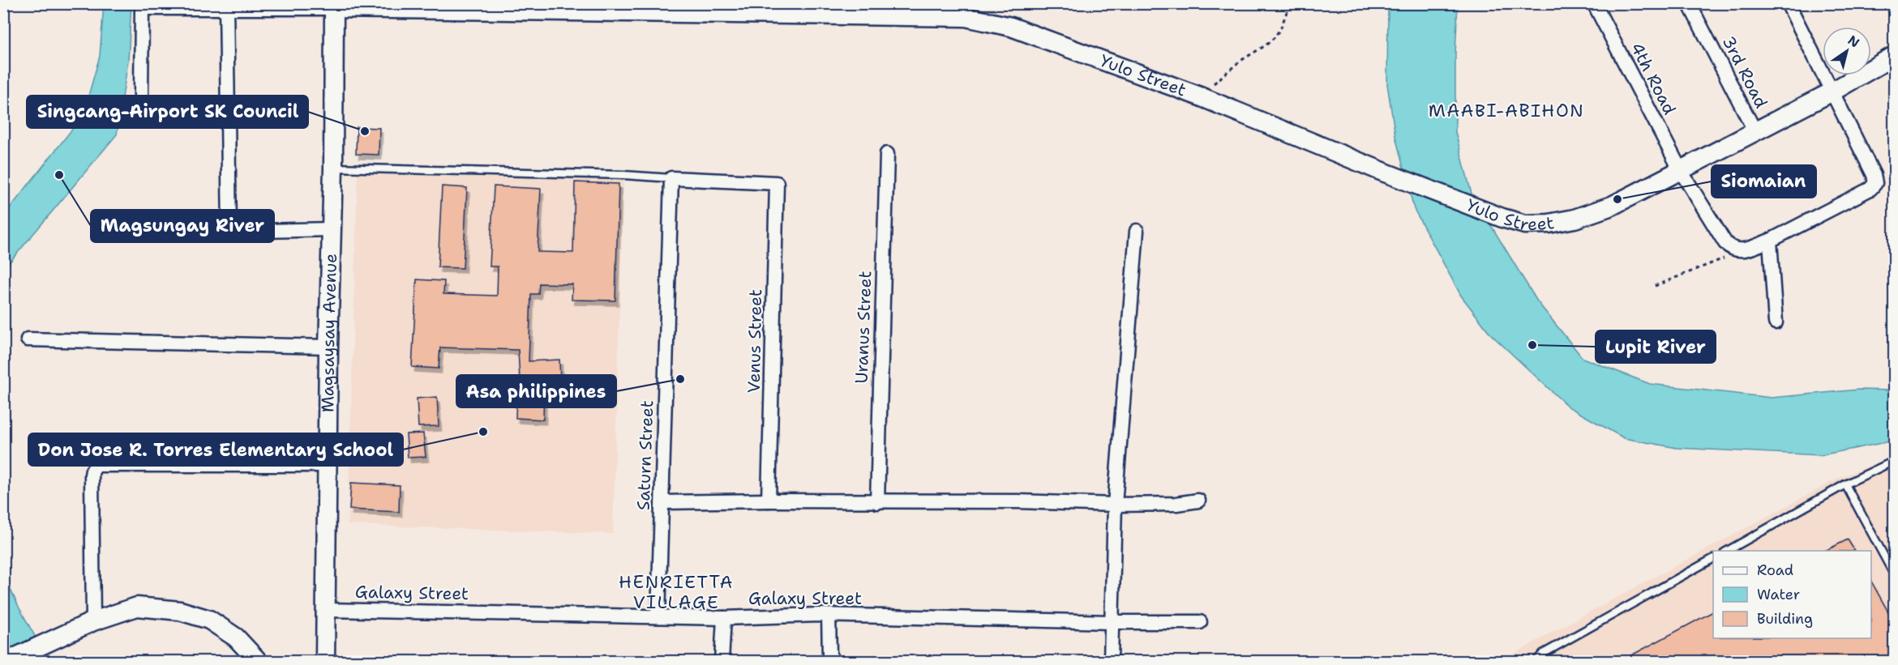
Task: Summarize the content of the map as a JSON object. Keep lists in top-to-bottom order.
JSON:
{
  "streets": {
    "street": [
      "3rd Road",
      "Yulo Street",
      "4th Road",
      "Uranus Street",
      "Magsaysay Avenue",
      "Venus Street",
      "Saturn Street",
      "Galaxy Street"
    ]
  },
  "crossings": [
    ["3rd Road", "Yulo Street"],
    ["Yulo Street", "4th Road"],
    ["Yulo Street", "Magsaysay Avenue"],
    ["Magsaysay Avenue", "Galaxy Street"],
    ["Venus Street", "Saturn Street"],
    ["Saturn Street", "Galaxy Street"]
  ],
  "districts": ["MAABI-ABIHON", "HENRIETTA VILLAGE"],
  "places": [
    "Singcang-Airport SK Council",
    "Magsungay River",
    "Siomaian",
    "Lupit River",
    "Asa philippines",
    "Don Jose R. Torres Elementary School"
  ],
  "legend": ["Road", "Water", "Building"],
  "north": "top right"
}
